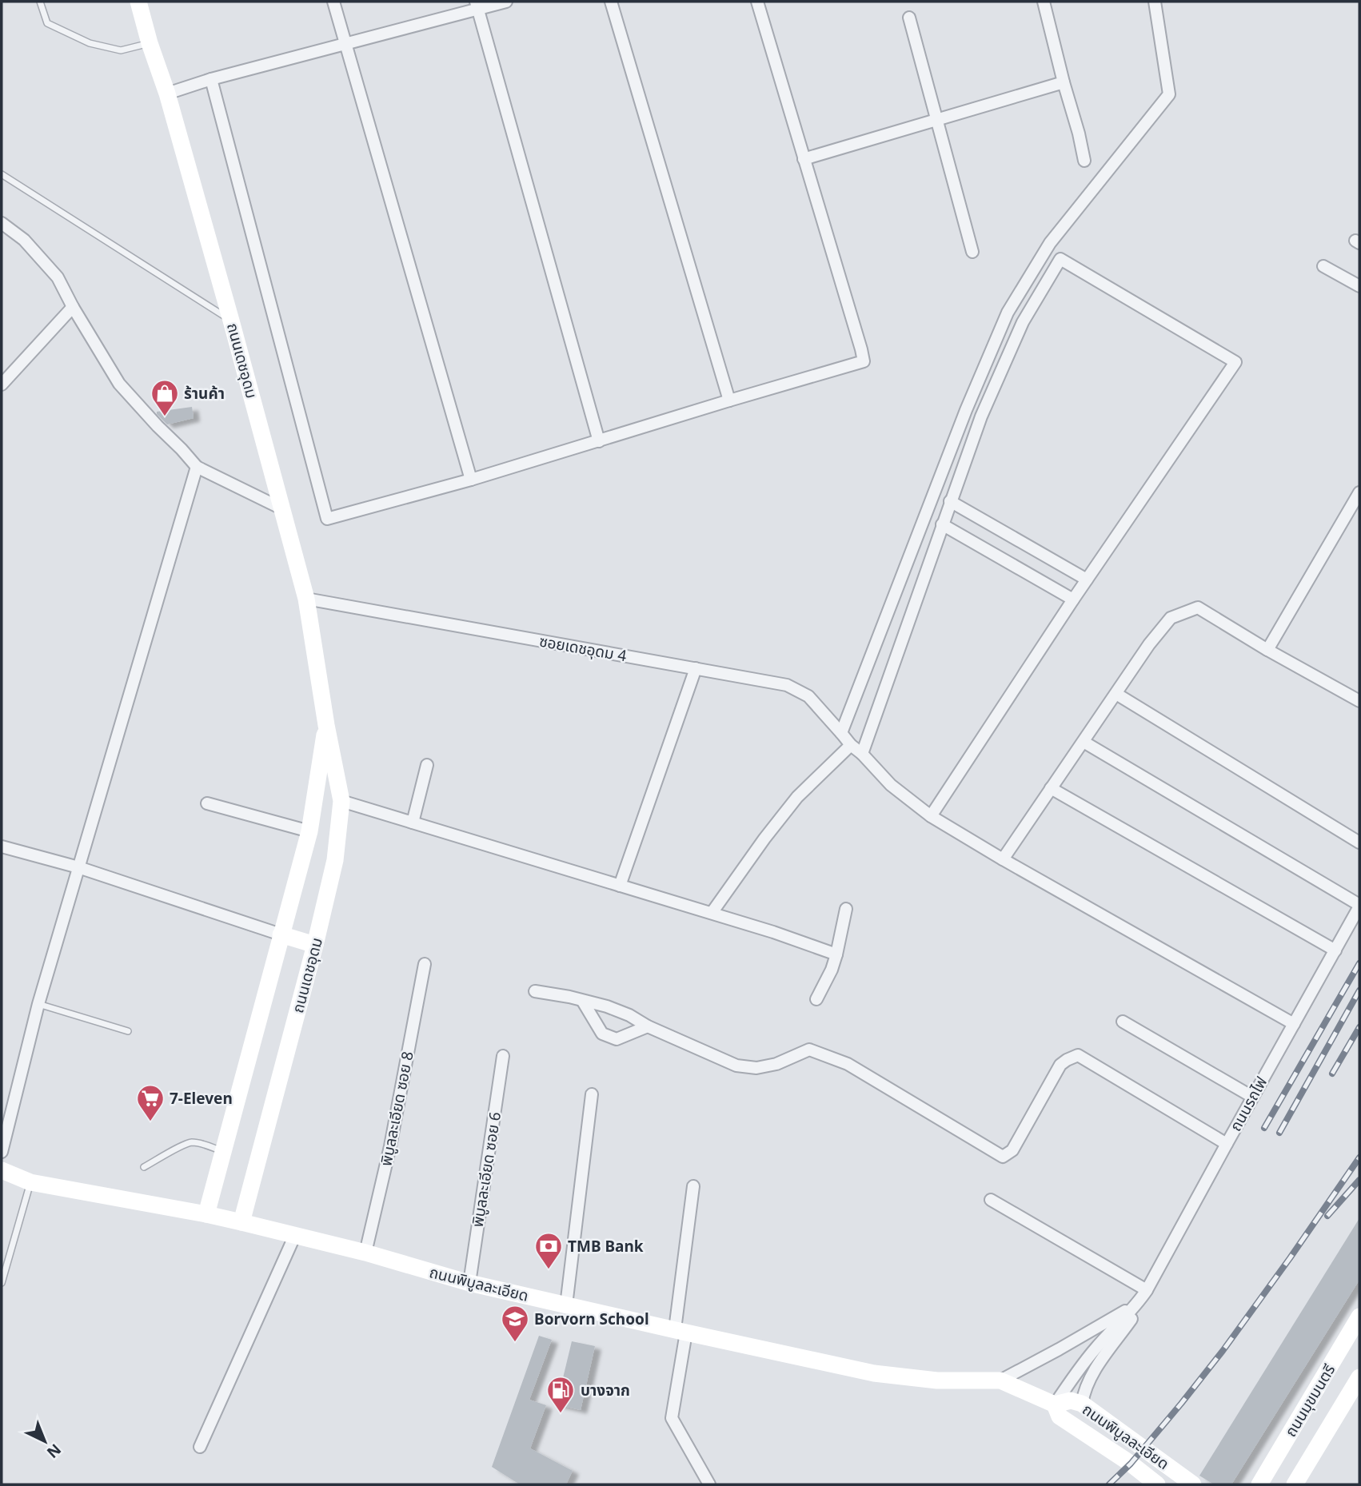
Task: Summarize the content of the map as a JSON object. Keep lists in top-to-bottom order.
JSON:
{
  "streets": {
    "main road": ["ถนนเดชอุดม", "ถนนพิบูลละเอียด", "ถนนมุขมนตรี"],
    "street": [
      "ซอยเดชอุดม 4",
      "ถนนรถไฟ",
      "พิบูลละเอียด ซอย 8",
      "พิบูลละเอียด ซอย 6"
    ]
  },
  "crossings": [
    ["ถนนเดชอุดม", "ซอยเดชอุดม 4"],
    ["ถนนเดชอุดม", "ถนนพิบูลละเอียด"],
    ["ซอยเดชอุดม 4", "ถนนรถไฟ"],
    ["ถนนรถไฟ", "ถนนพิบูลละเอียด"],
    ["พิบูลละเอียด ซอย 8", "ถนนพิบูลละเอียด"],
    ["พิบูลละเอียด ซอย 6", "ถนนพิบูลละเอียด"]
  ],
  "places": {
    "shop": ["ร้านค้า"],
    "supermarket": ["7-Eleven"],
    "bank": ["TMB Bank"],
    "school or university": ["Borvorn School"],
    "fuel station": ["บางจาก"]
  },
  "north": "bottom right"
}
